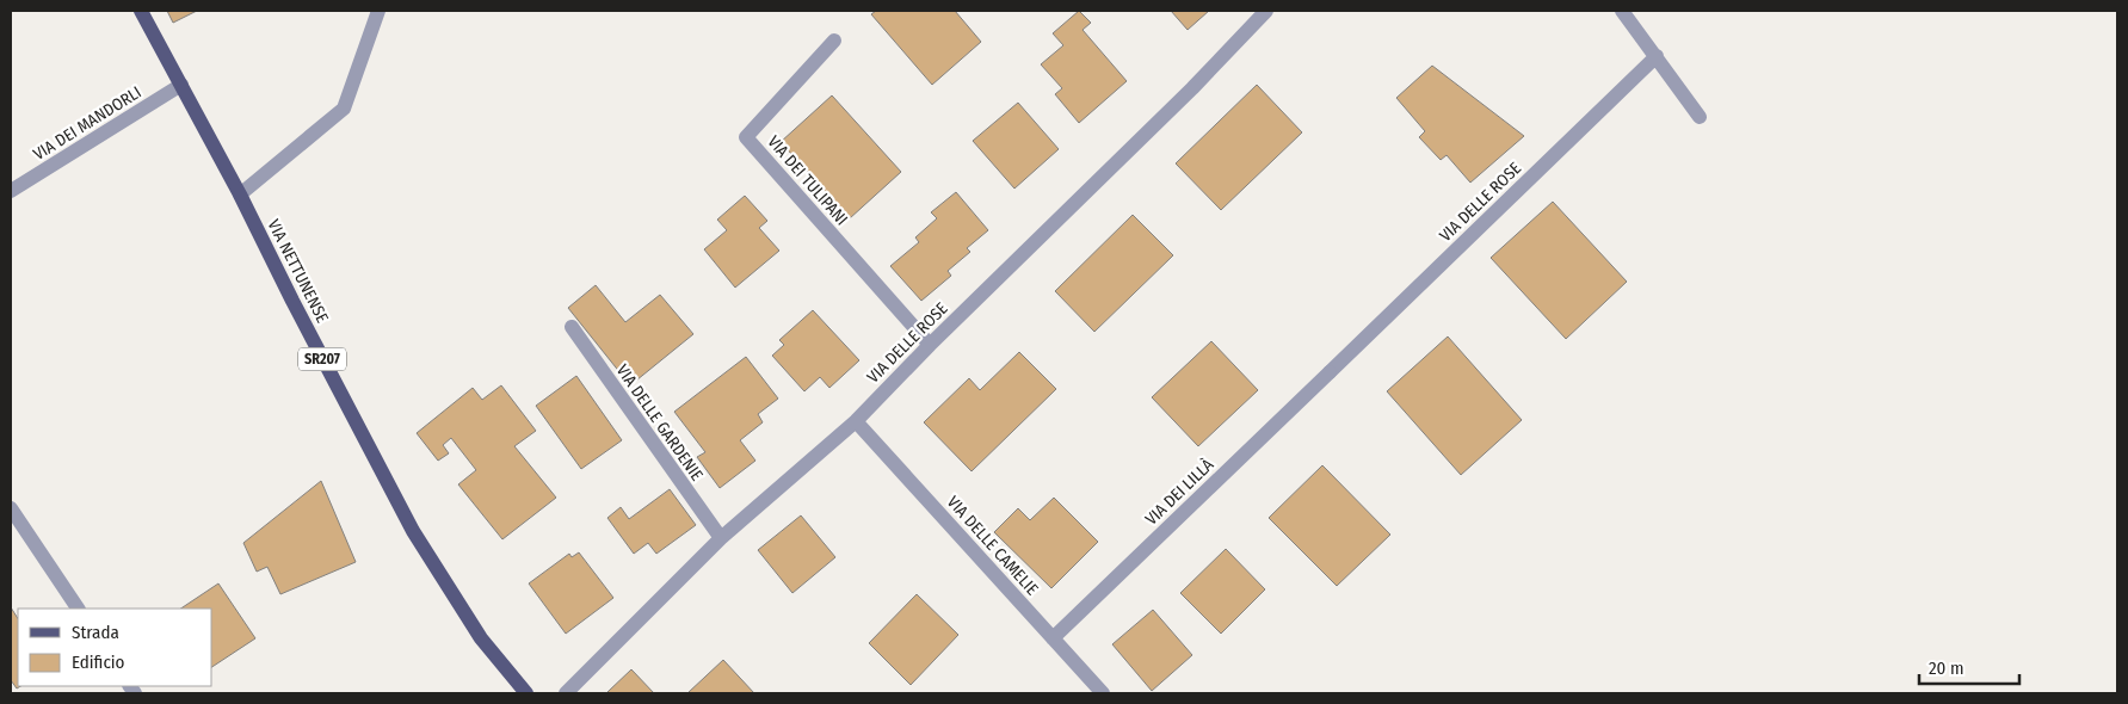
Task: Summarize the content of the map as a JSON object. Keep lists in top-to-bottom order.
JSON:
{
  "streets": {
    "main road": ["VIA NETTUNENSE", "SR207"],
    "street": [
      "VIA DEI MANDORLI",
      "VIA DEI TULIPANI",
      "VIA DELLE ROSE",
      "VIA DELLE GARDENIE",
      "VIA DEI LILLÀ",
      "VIA DELLE CAMELIE"
    ]
  },
  "crossings": [
    ["VIA DEI MANDORLI", "VIA NETTUNENSE"],
    ["VIA DEI TULIPANI", "VIA DELLE ROSE"],
    ["VIA DELLE ROSE", "VIA DELLE GARDENIE"],
    ["VIA DELLE ROSE", "VIA DEI LILLÀ"],
    ["VIA DELLE ROSE", "VIA DELLE CAMELIE"],
    ["VIA DEI LILLÀ", "VIA DELLE CAMELIE"]
  ],
  "legend": ["Strada", "Edificio"],
  "scale_bar": "20 m"
}
